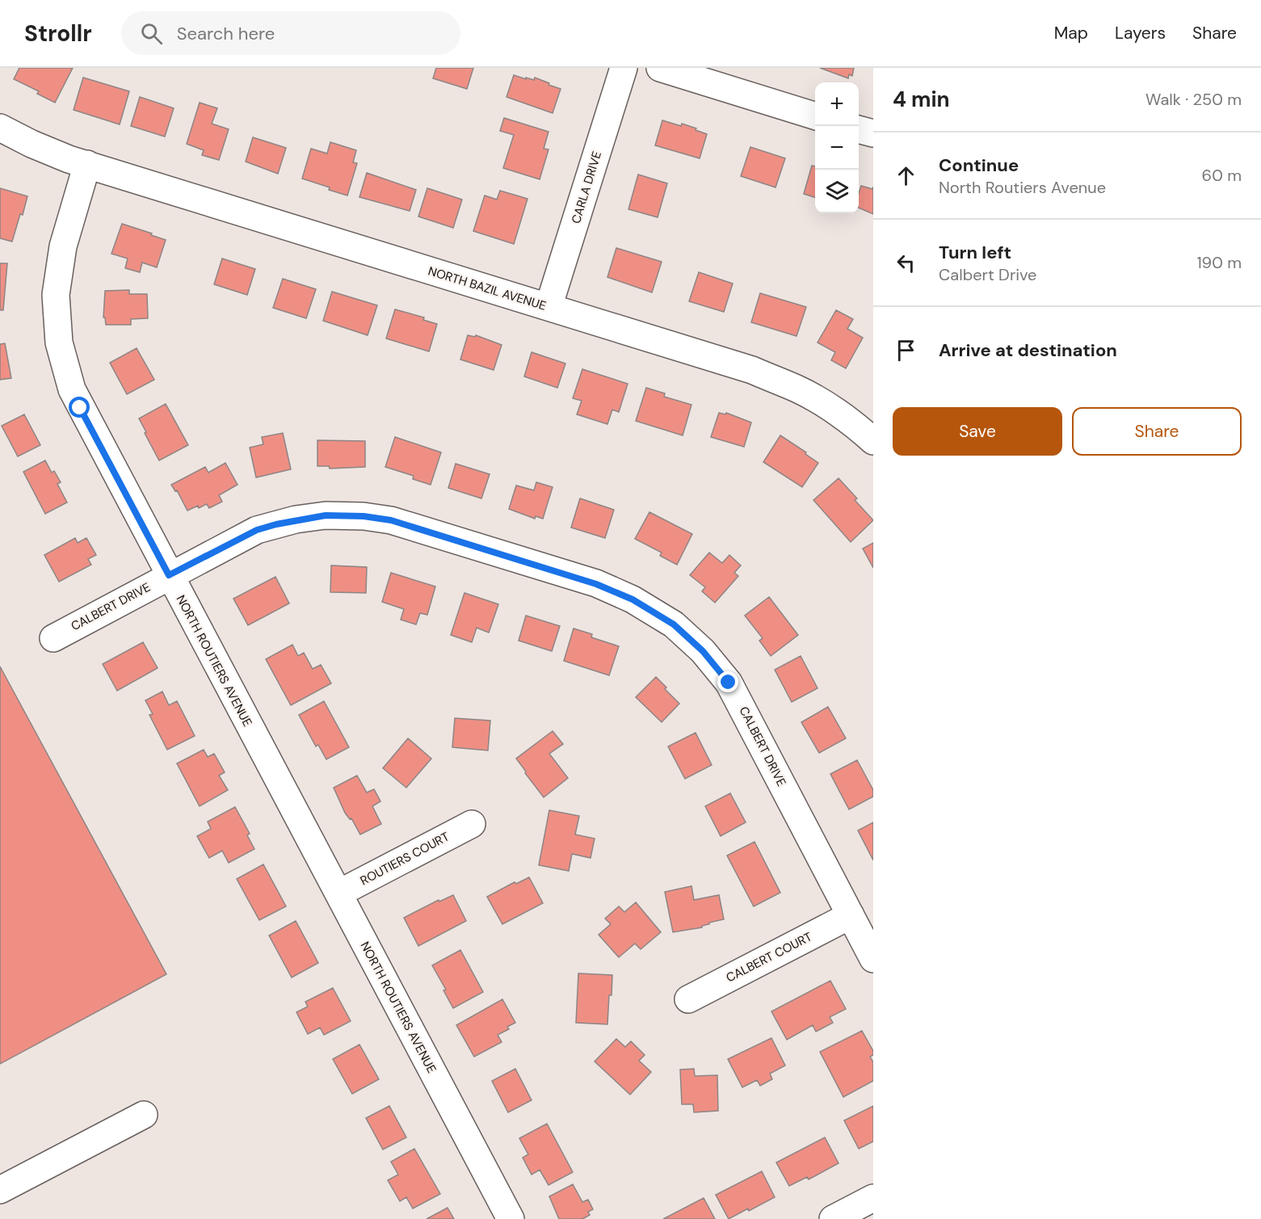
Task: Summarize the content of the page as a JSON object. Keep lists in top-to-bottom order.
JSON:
{
  "streets": {
    "street": [
      "CARLA DRIVE",
      "NORTH BAZIL AVENUE",
      "CALBERT DRIVE",
      "NORTH ROUTIERS AVENUE",
      "ROUTIERS COURT",
      "CALBERT COURT"
    ]
  },
  "crossings": [
    ["CARLA DRIVE", "NORTH BAZIL AVENUE"],
    ["NORTH BAZIL AVENUE", "NORTH ROUTIERS AVENUE"],
    ["CALBERT DRIVE", "NORTH ROUTIERS AVENUE"],
    ["CALBERT DRIVE", "CALBERT COURT"],
    ["NORTH ROUTIERS AVENUE", "ROUTIERS COURT"]
  ],
  "page": {
    "header": "Strollr",
    "search": "Search here",
    "nav": ["Map", "Layers", "Share"],
    "heading": ["4 min", "Walk · 250 m"],
    "map_buttons": ["+", "−"],
    "list": [
      ["Continue", "North Routiers Avenue", "60 m"],
      ["Turn left", "Calbert Drive", "190 m"],
      "Arrive at destination"
    ],
    "buttons": ["Save", "Share"]
  }
}
